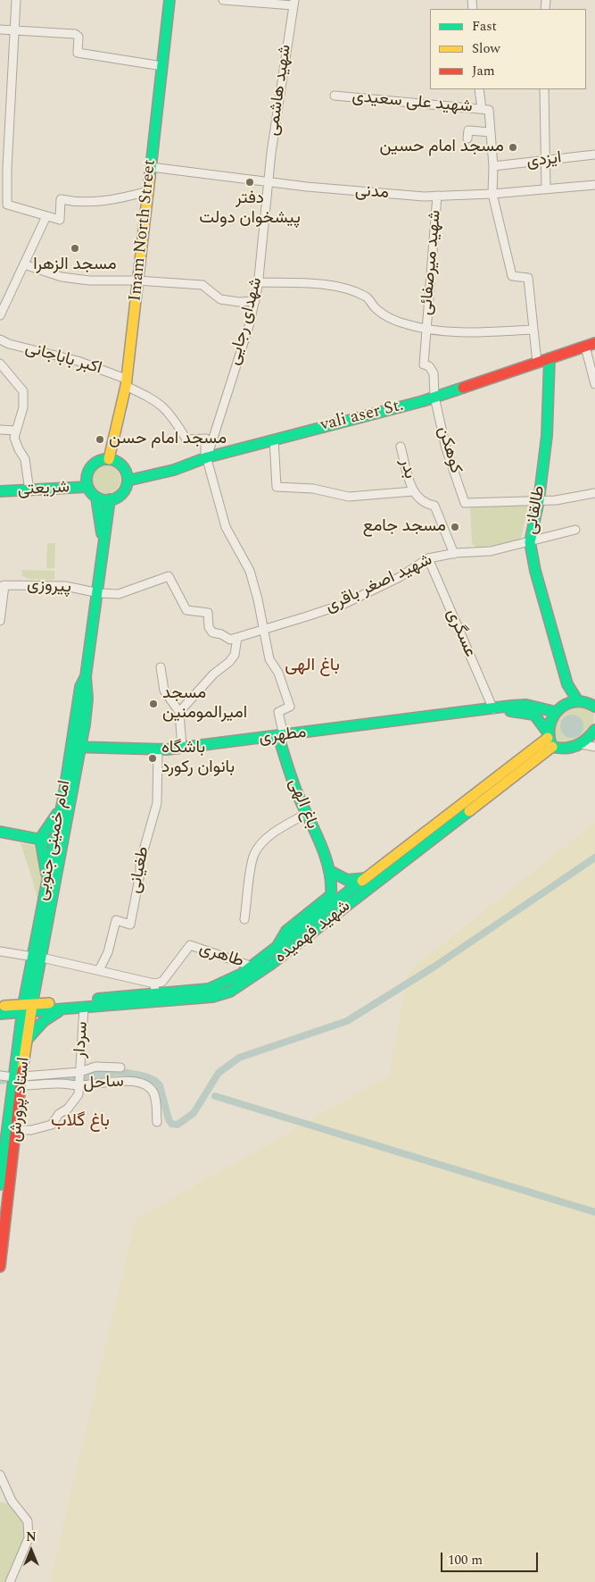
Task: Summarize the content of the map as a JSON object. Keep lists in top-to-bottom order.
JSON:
{
  "streets": {
    "main road": [
      "Imam North Street",
      "vali aser St.",
      "شریعتی",
      "طالقانی",
      "مطهری",
      "باغ الهی",
      "امام خمینی جنوبی",
      "شهید فهمیده",
      "استاد پرورش"
    ],
    "street": [
      "شهید هاشمی",
      "شهید علی سعیدی",
      "ایزدی",
      "مدنی",
      "شهید میرصفائی",
      "شهدای رجایی",
      "اکبر باباجانی",
      "کوهکن",
      "بدر",
      "شهید اصغر باقری",
      "پیروزی",
      "عسگری",
      "طغیانی",
      "طاهری",
      "سردار",
      "ساحل"
    ]
  },
  "crossings": [
    ["شهید هاشمی", "مدنی"],
    ["شهید هاشمی", "شهدای رجایی"],
    ["مدنی", "Imam North Street"],
    ["مدنی", "شهید میرصفائی"],
    ["مدنی", "شهدای رجایی"],
    ["Imam North Street", "اکبر باباجانی"],
    ["Imam North Street", "vali aser St."],
    ["Imam North Street", "شریعتی"],
    ["شهید میرصفائی", "vali aser St."],
    ["شهید میرصفائی", "کوهکن"],
    ["شهدای رجایی", "vali aser St."],
    ["vali aser St.", "کوهکن"],
    ["vali aser St.", "شریعتی"],
    ["vali aser St.", "طالقانی"],
    ["کوهکن", "طالقانی"],
    ["طالقانی", "شهید اصغر باقری"],
    ["شهید اصغر باقری", "پیروزی"],
    ["شهید اصغر باقری", "عسگری"],
    ["پیروزی", "امام خمینی جنوبی"],
    ["عسگری", "مطهری"],
    ["مطهری", "باغ الهی"],
    ["مطهری", "امام خمینی جنوبی"],
    ["مطهری", "طغیانی"],
    ["باغ الهی", "شهید فهمیده"],
    ["امام خمینی جنوبی", "شهید فهمیده"],
    ["امام خمینی جنوبی", "استاد پرورش"],
    ["شهید فهمیده", "طاهری"],
    ["شهید فهمیده", "سردار"],
    ["شهید فهمیده", "استاد پرورش"],
    ["سردار", "ساحل"],
    ["ساحل", "استاد پرورش"]
  ],
  "districts": ["باغ الهی", "باغ گلاب"],
  "places": [
    "مسجد امام حسین",
    "دفتر پیشخوان دولت",
    "مسجد الزهرا",
    "مسجد امام حسن",
    "مسجد جامع",
    "مسجد امیرالمومنین",
    "باشگاه بانوان رکورد"
  ],
  "legend": ["Fast", "Slow", "Jam"],
  "scale_bar": "100 m",
  "north": "top"
}
